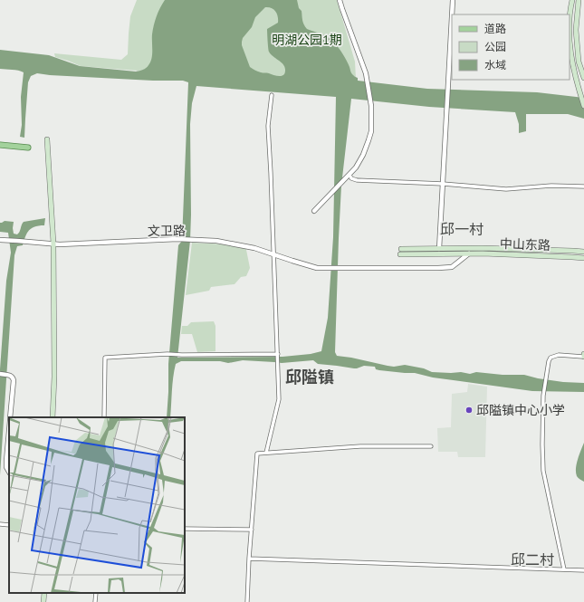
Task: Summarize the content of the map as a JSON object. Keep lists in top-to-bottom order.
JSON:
{
  "streets": {
    "main road": ["中山东路"],
    "street": ["文卫路"]
  },
  "crossings": [
    ["文卫路", "中山东路"]
  ],
  "districts": ["邱一村", "邱隘镇", "邱二村"],
  "parks": ["明湖公园1期"],
  "places": ["邱隘镇中心小学"],
  "legend": ["道路", "公园", "水域"]
}
